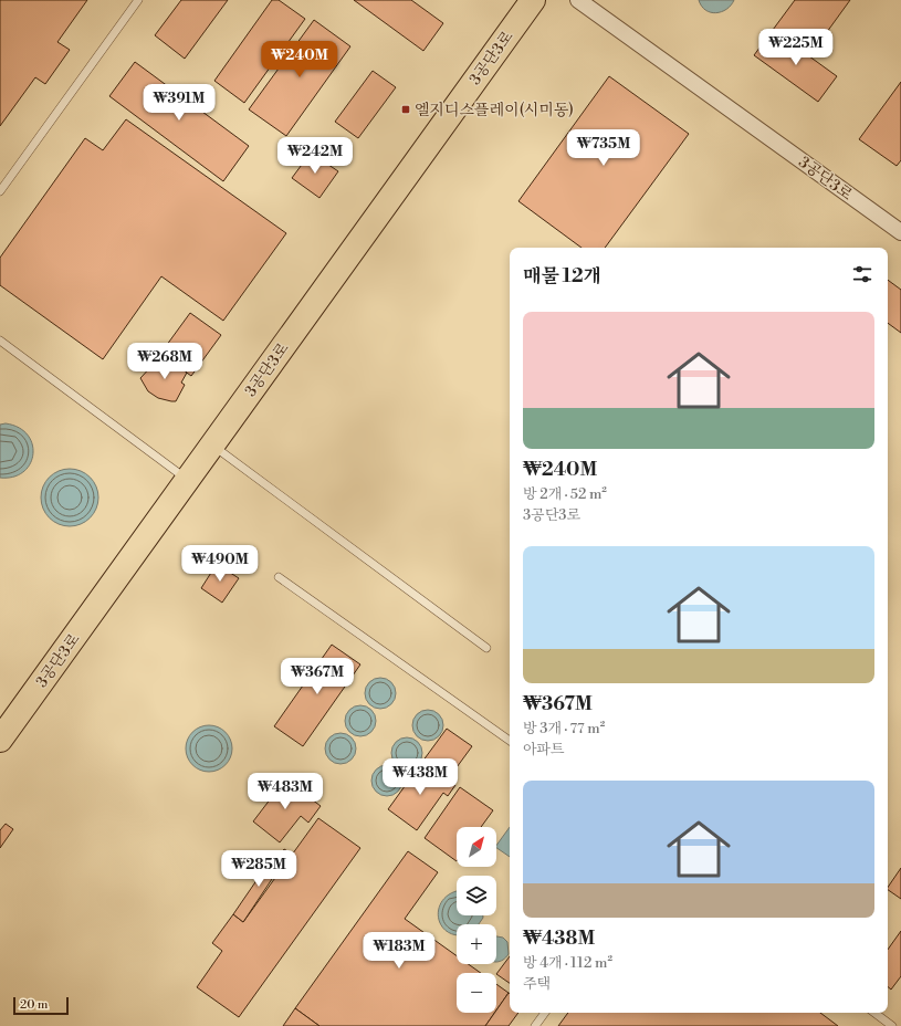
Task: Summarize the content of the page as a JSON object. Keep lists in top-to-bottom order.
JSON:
{
  "streets": {
    "main road": ["3공단3로"]
  },
  "places": {
    "transit": ["엘지디스플레이(시미동)"]
  },
  "scale_bar": "20 m",
  "north": "top right",
  "page": {
    "price": [
      "₩225M",
      "₩240M",
      "₩391M",
      "₩735M",
      "₩242M",
      "₩268M",
      "₩490M",
      "₩367M",
      "₩438M",
      "₩483M",
      "₩285M",
      "₩183M"
    ],
    "heading": "매물 12개",
    "list": [
      {
        "name": "₩240M",
        "note": "방 2개 · 52 m² · 3공단3로"
      },
      {
        "name": "₩367M",
        "note": "방 3개 · 77 m² · 아파트"
      },
      {
        "name": "₩438M",
        "note": "방 4개 · 112 m² · 주택"
      }
    ],
    "map_buttons": ["+", "−"],
    "scale": "20 m"
  }
}
